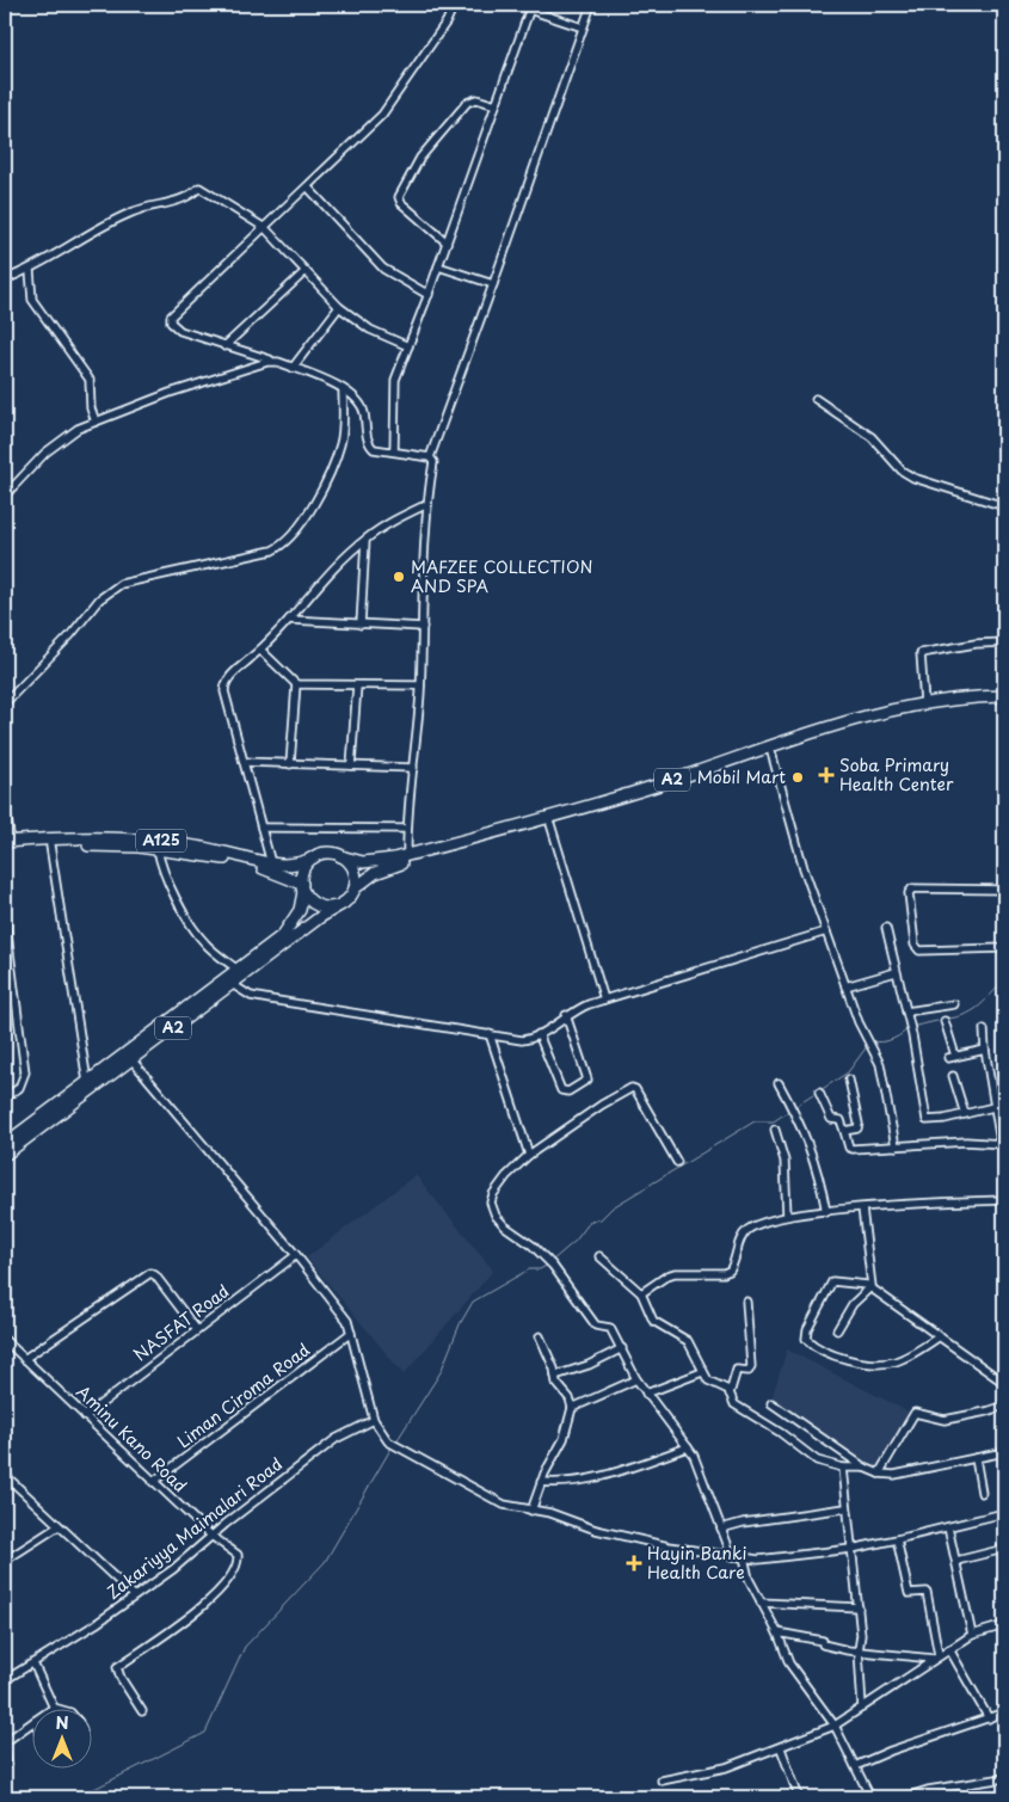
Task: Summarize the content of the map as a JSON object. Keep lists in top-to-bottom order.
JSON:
{
  "streets": {
    "highway": ["A2", "A125"],
    "street": [
      "NASFAT Road",
      "Liman Ciroma Road",
      "Aminu Kano Road",
      "Zakariyya Maimalari Road"
    ]
  },
  "crossings": [
    ["A2", "A125"],
    ["NASFAT Road", "Aminu Kano Road"],
    ["Liman Ciroma Road", "Aminu Kano Road"],
    ["Aminu Kano Road", "Zakariyya Maimalari Road"]
  ],
  "places": {
    "other": ["MAFZEE COLLECTION AND SPA", "Mobil Mart"],
    "health": ["Soba Primary Health Center", "Hayin Banki Health Care"]
  },
  "north": "top"
}
